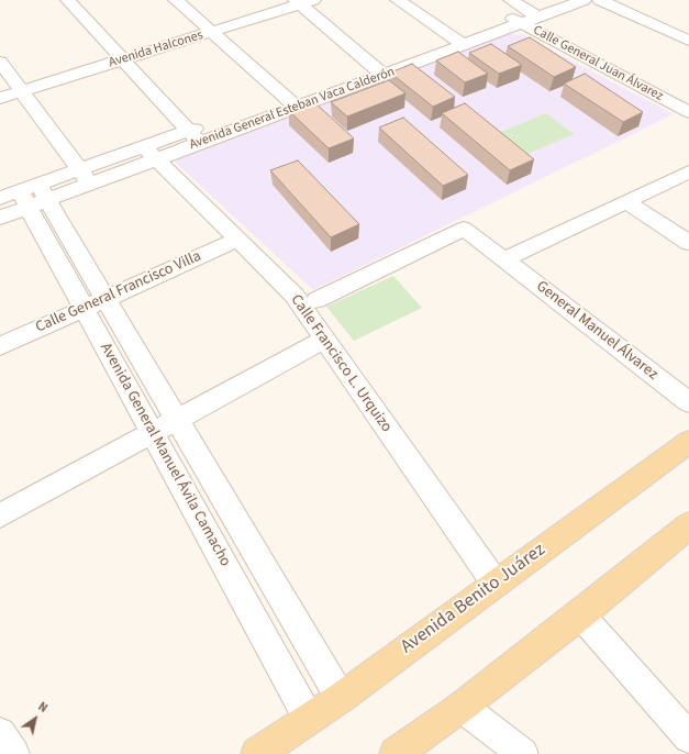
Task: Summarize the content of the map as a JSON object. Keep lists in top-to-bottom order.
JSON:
{
  "streets": {
    "main road": ["Avenida Benito Juárez"],
    "street": [
      "Avenida Halcones",
      "Calle General Juan Álvarez",
      "Avenida General Esteban Vaca Calderón",
      "Calle General Francisco Villa",
      "General Manuel Álvarez",
      "Calle Francisco L. Urquizo",
      "Avenida General Manuel Ávila Camacho"
    ]
  },
  "crossings": [
    ["Calle General Juan Álvarez", "Avenida General Esteban Vaca Calderón"],
    ["Avenida General Esteban Vaca Calderón", "Calle Francisco L. Urquizo"],
    ["Avenida General Esteban Vaca Calderón", "Avenida General Manuel Ávila Camacho"],
    ["Calle General Francisco Villa", "Calle Francisco L. Urquizo"],
    ["Calle General Francisco Villa", "Avenida General Manuel Ávila Camacho"],
    ["Calle Francisco L. Urquizo", "Avenida Benito Juárez"],
    ["Avenida General Manuel Ávila Camacho", "Avenida Benito Juárez"]
  ],
  "north": "top right"
}
